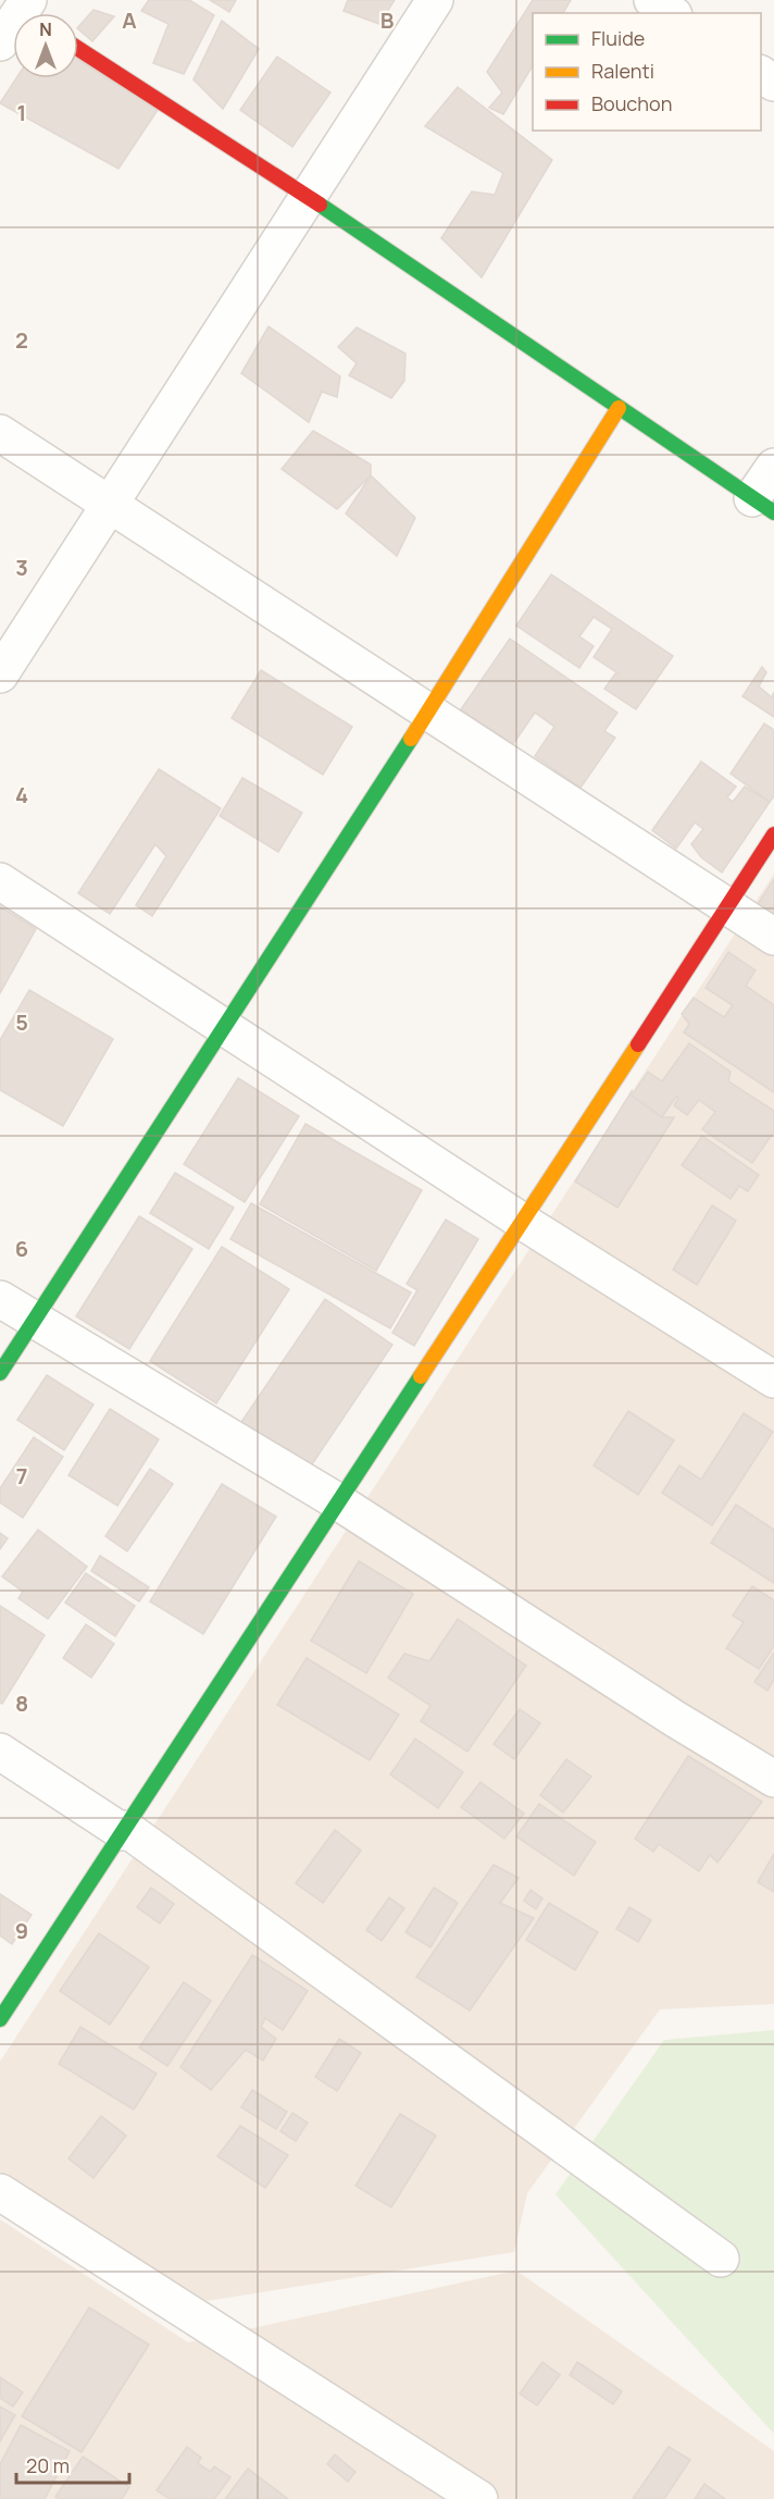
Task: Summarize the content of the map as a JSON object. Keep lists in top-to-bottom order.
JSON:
{
  "legend": ["Fluide", "Ralenti", "Bouchon"],
  "scale_bar": "20 m",
  "north": "top",
  "grid": {
    "columns": ["A", "B"],
    "rows": [
      "1",
      "2",
      "3",
      "4",
      "5",
      "6",
      "7",
      "8",
      "9"
    ]
  }
}
